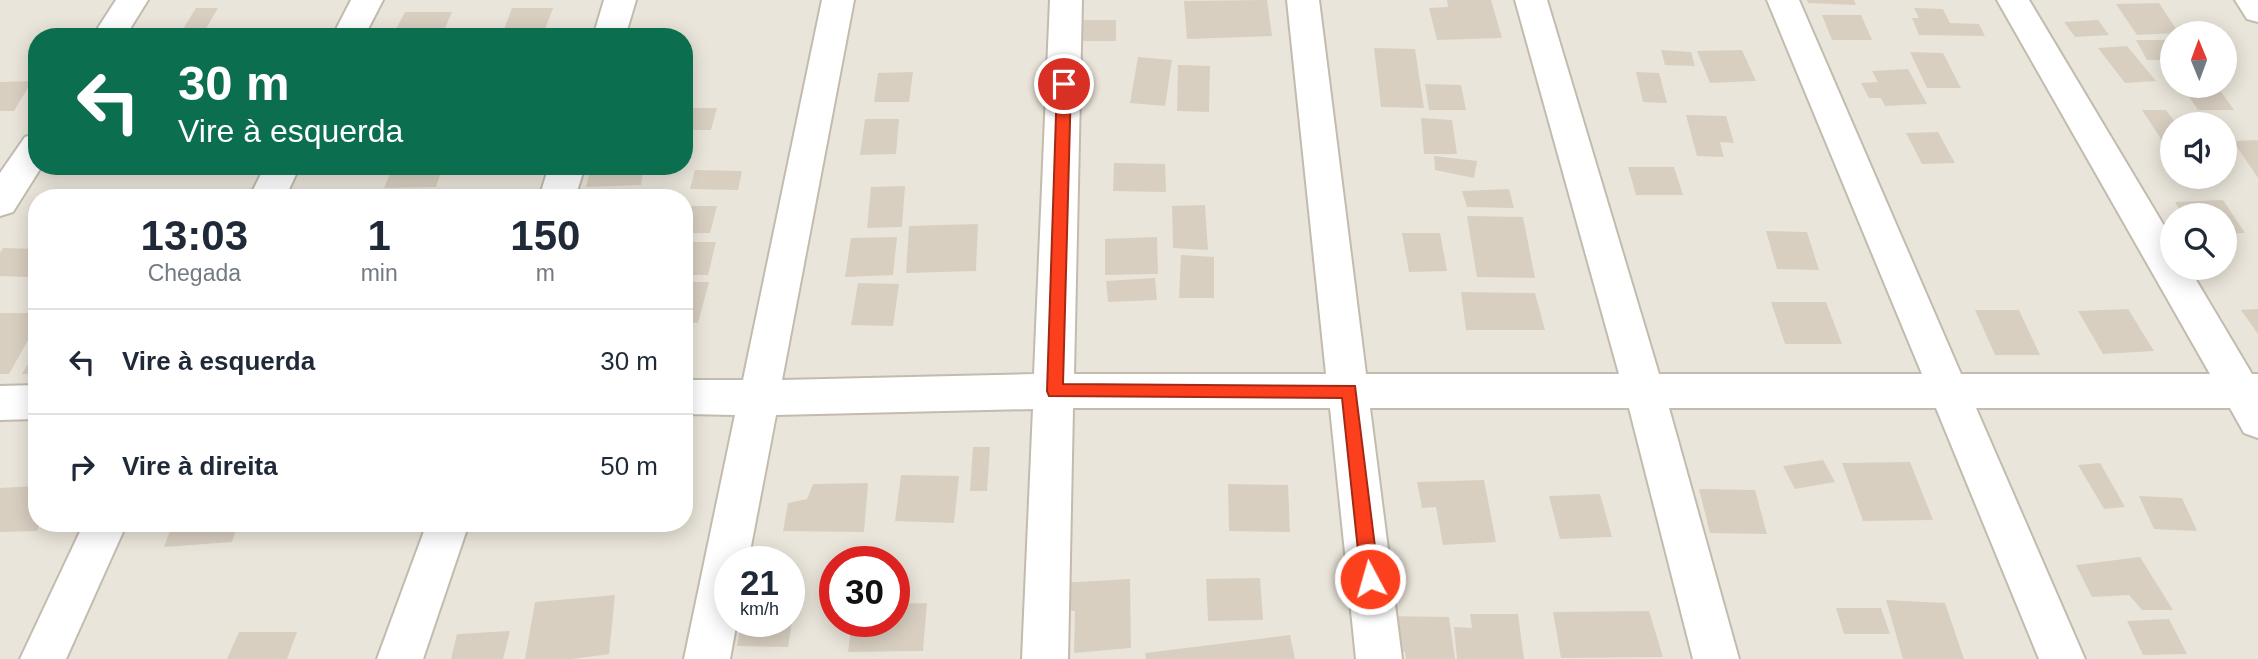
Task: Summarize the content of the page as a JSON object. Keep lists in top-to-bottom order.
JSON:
{
  "north": "top",
  "page": {
    "turn": ["30 m", "Vire à esquerda"],
    "eta": [
      "13:03",
      "Chegada",
      "1",
      "min",
      "150",
      "m"
    ],
    "list": [
      {
        "name": "Vire à esquerda",
        "value": "30 m"
      },
      {
        "name": "Vire à direita",
        "value": "50 m"
      }
    ],
    "speed": "21 km/h",
    "limit": "30"
  }
}
